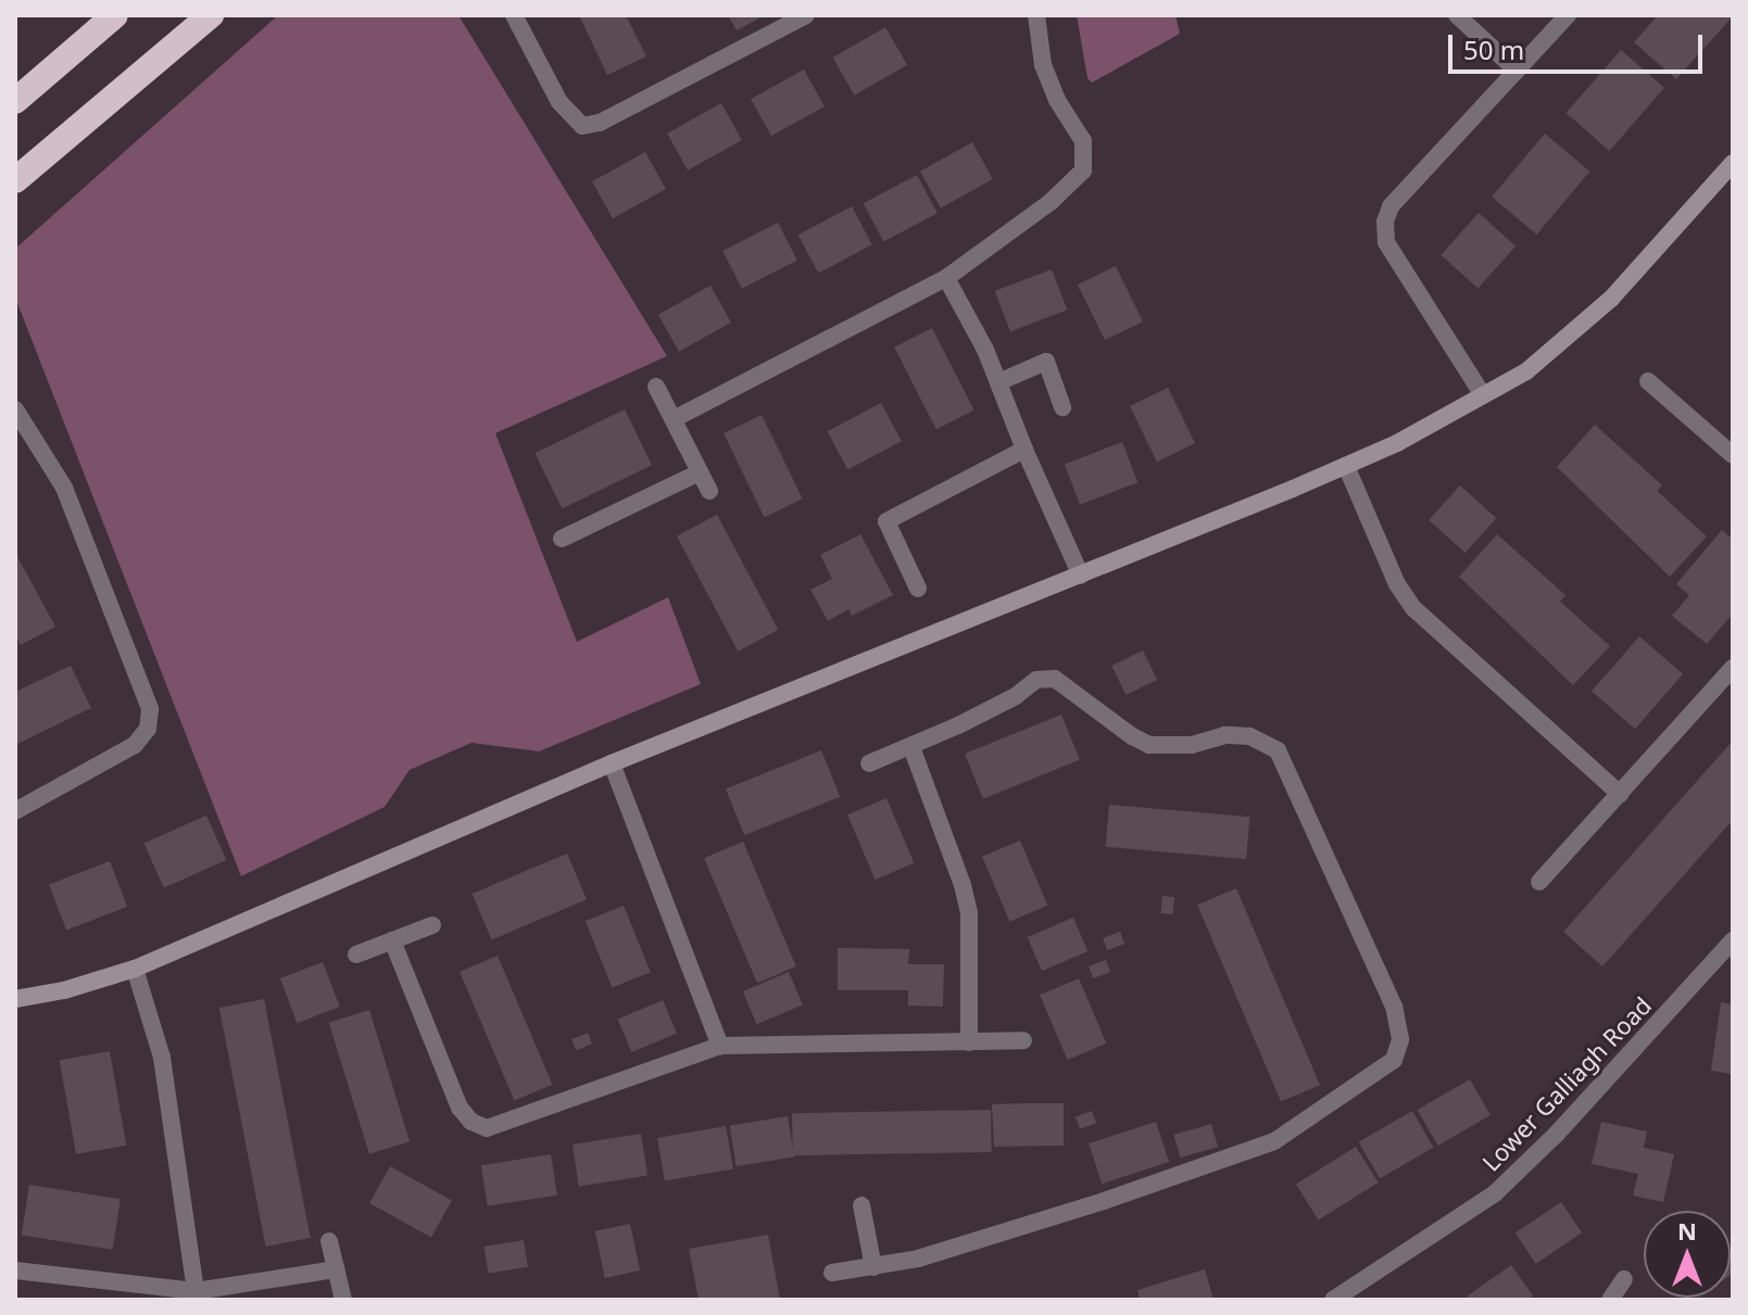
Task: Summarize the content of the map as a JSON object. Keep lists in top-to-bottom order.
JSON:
{
  "streets": {
    "street": ["Lower Galliagh Road"]
  },
  "scale_bar": "50 m",
  "north": "top"
}
